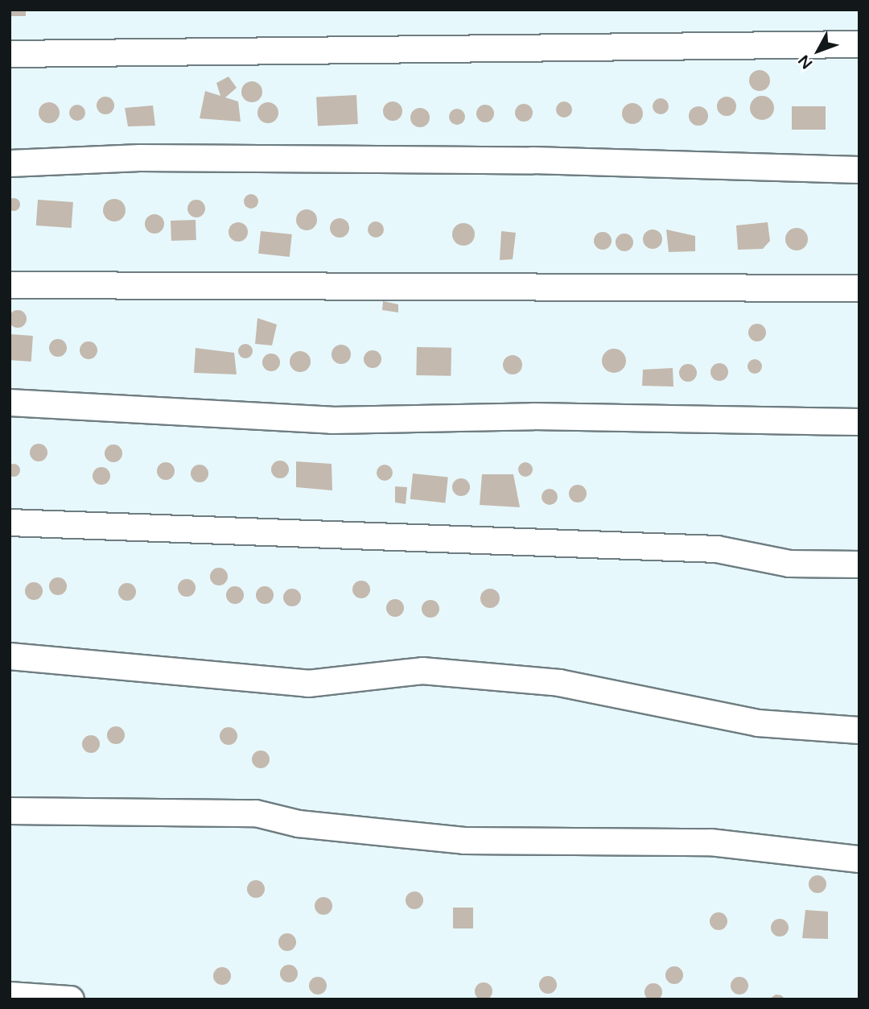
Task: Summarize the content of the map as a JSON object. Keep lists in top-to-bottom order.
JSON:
{
  "north": "bottom left"
}
